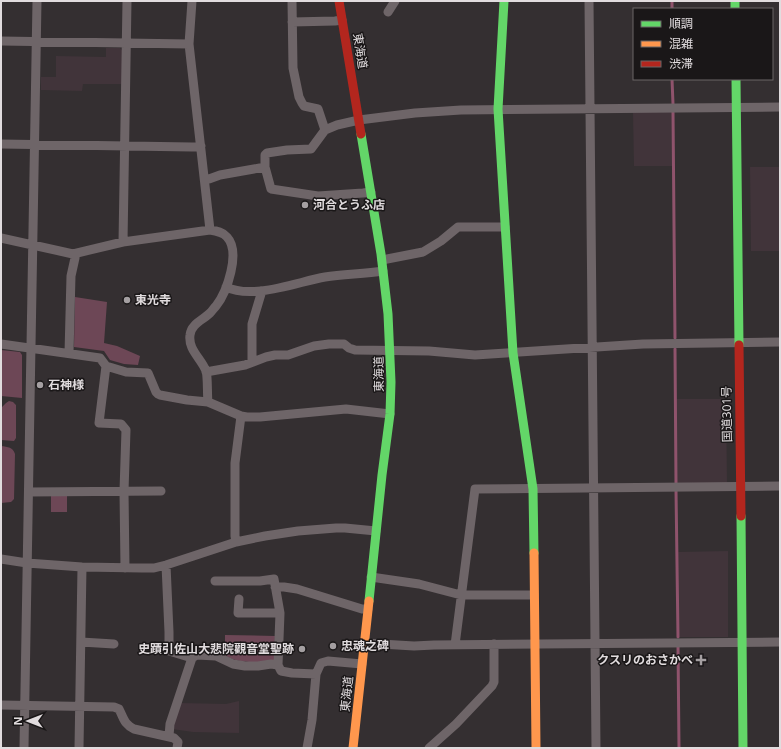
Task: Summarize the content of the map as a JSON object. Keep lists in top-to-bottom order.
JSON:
{
  "streets": {
    "main road": ["東海道", "国道301号"]
  },
  "places": {
    "other": [
      "河合とうふ店",
      "東光寺",
      "石神様",
      "忠魂之碑",
      "史蹟引佐山大悲院觀音堂聖跡"
    ],
    "health": ["クスリのおさかべ"]
  },
  "legend": ["順調", "混雑", "渋滞"],
  "north": "left"
}
